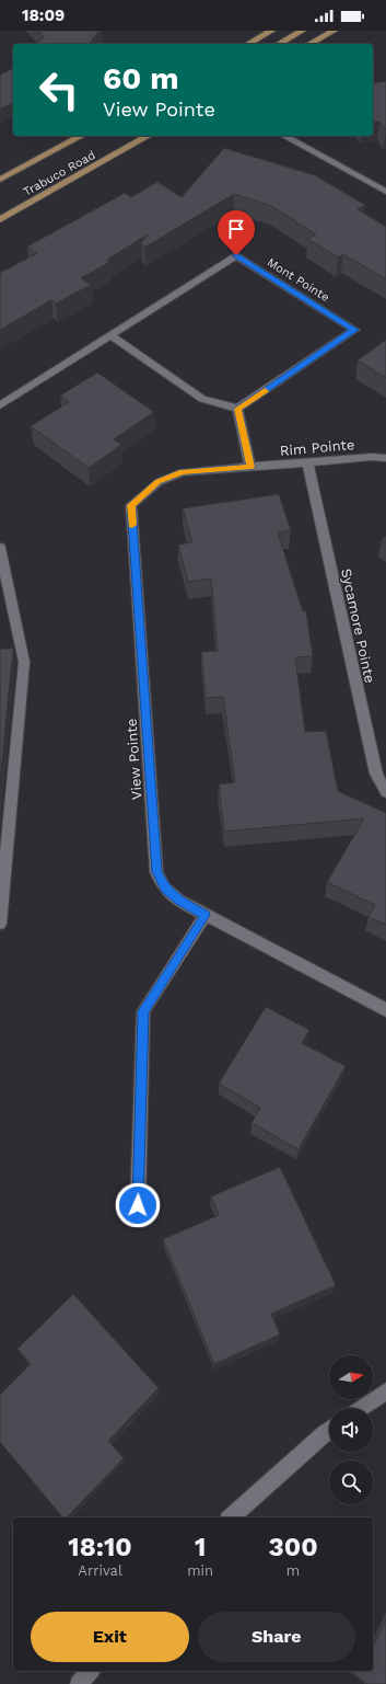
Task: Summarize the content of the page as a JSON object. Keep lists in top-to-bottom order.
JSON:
{
  "streets": {
    "main road": ["Trabuco Road"],
    "street": [
      "Mont Pointe",
      "Rim Pointe",
      "Sycamore Pointe",
      "View Pointe"
    ]
  },
  "crossings": [
    ["Rim Pointe", "Sycamore Pointe"],
    ["Rim Pointe", "View Pointe"]
  ],
  "north": "right",
  "page": {
    "status": "18:09",
    "turn": ["60 m", "View Pointe"],
    "eta": [
      "18:10",
      "Arrival",
      "1",
      "min",
      "300",
      "m"
    ],
    "buttons": ["Exit", "Share"]
  }
}
